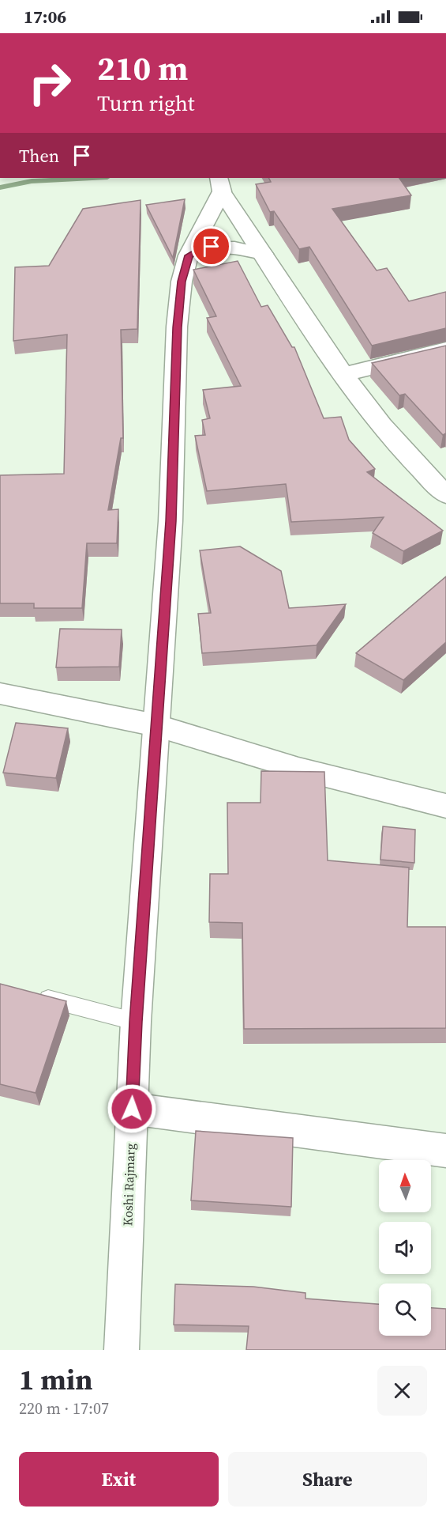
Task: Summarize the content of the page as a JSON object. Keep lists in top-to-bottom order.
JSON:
{
  "streets": {
    "main road": ["Koshi Rajmarg"]
  },
  "north": "top",
  "page": {
    "status": "17:06",
    "turn": ["210 m", "Turn right"],
    "then": "Then",
    "heading": ["1 min", "220 m · 17:07"],
    "buttons": ["Exit", "Share"]
  }
}
